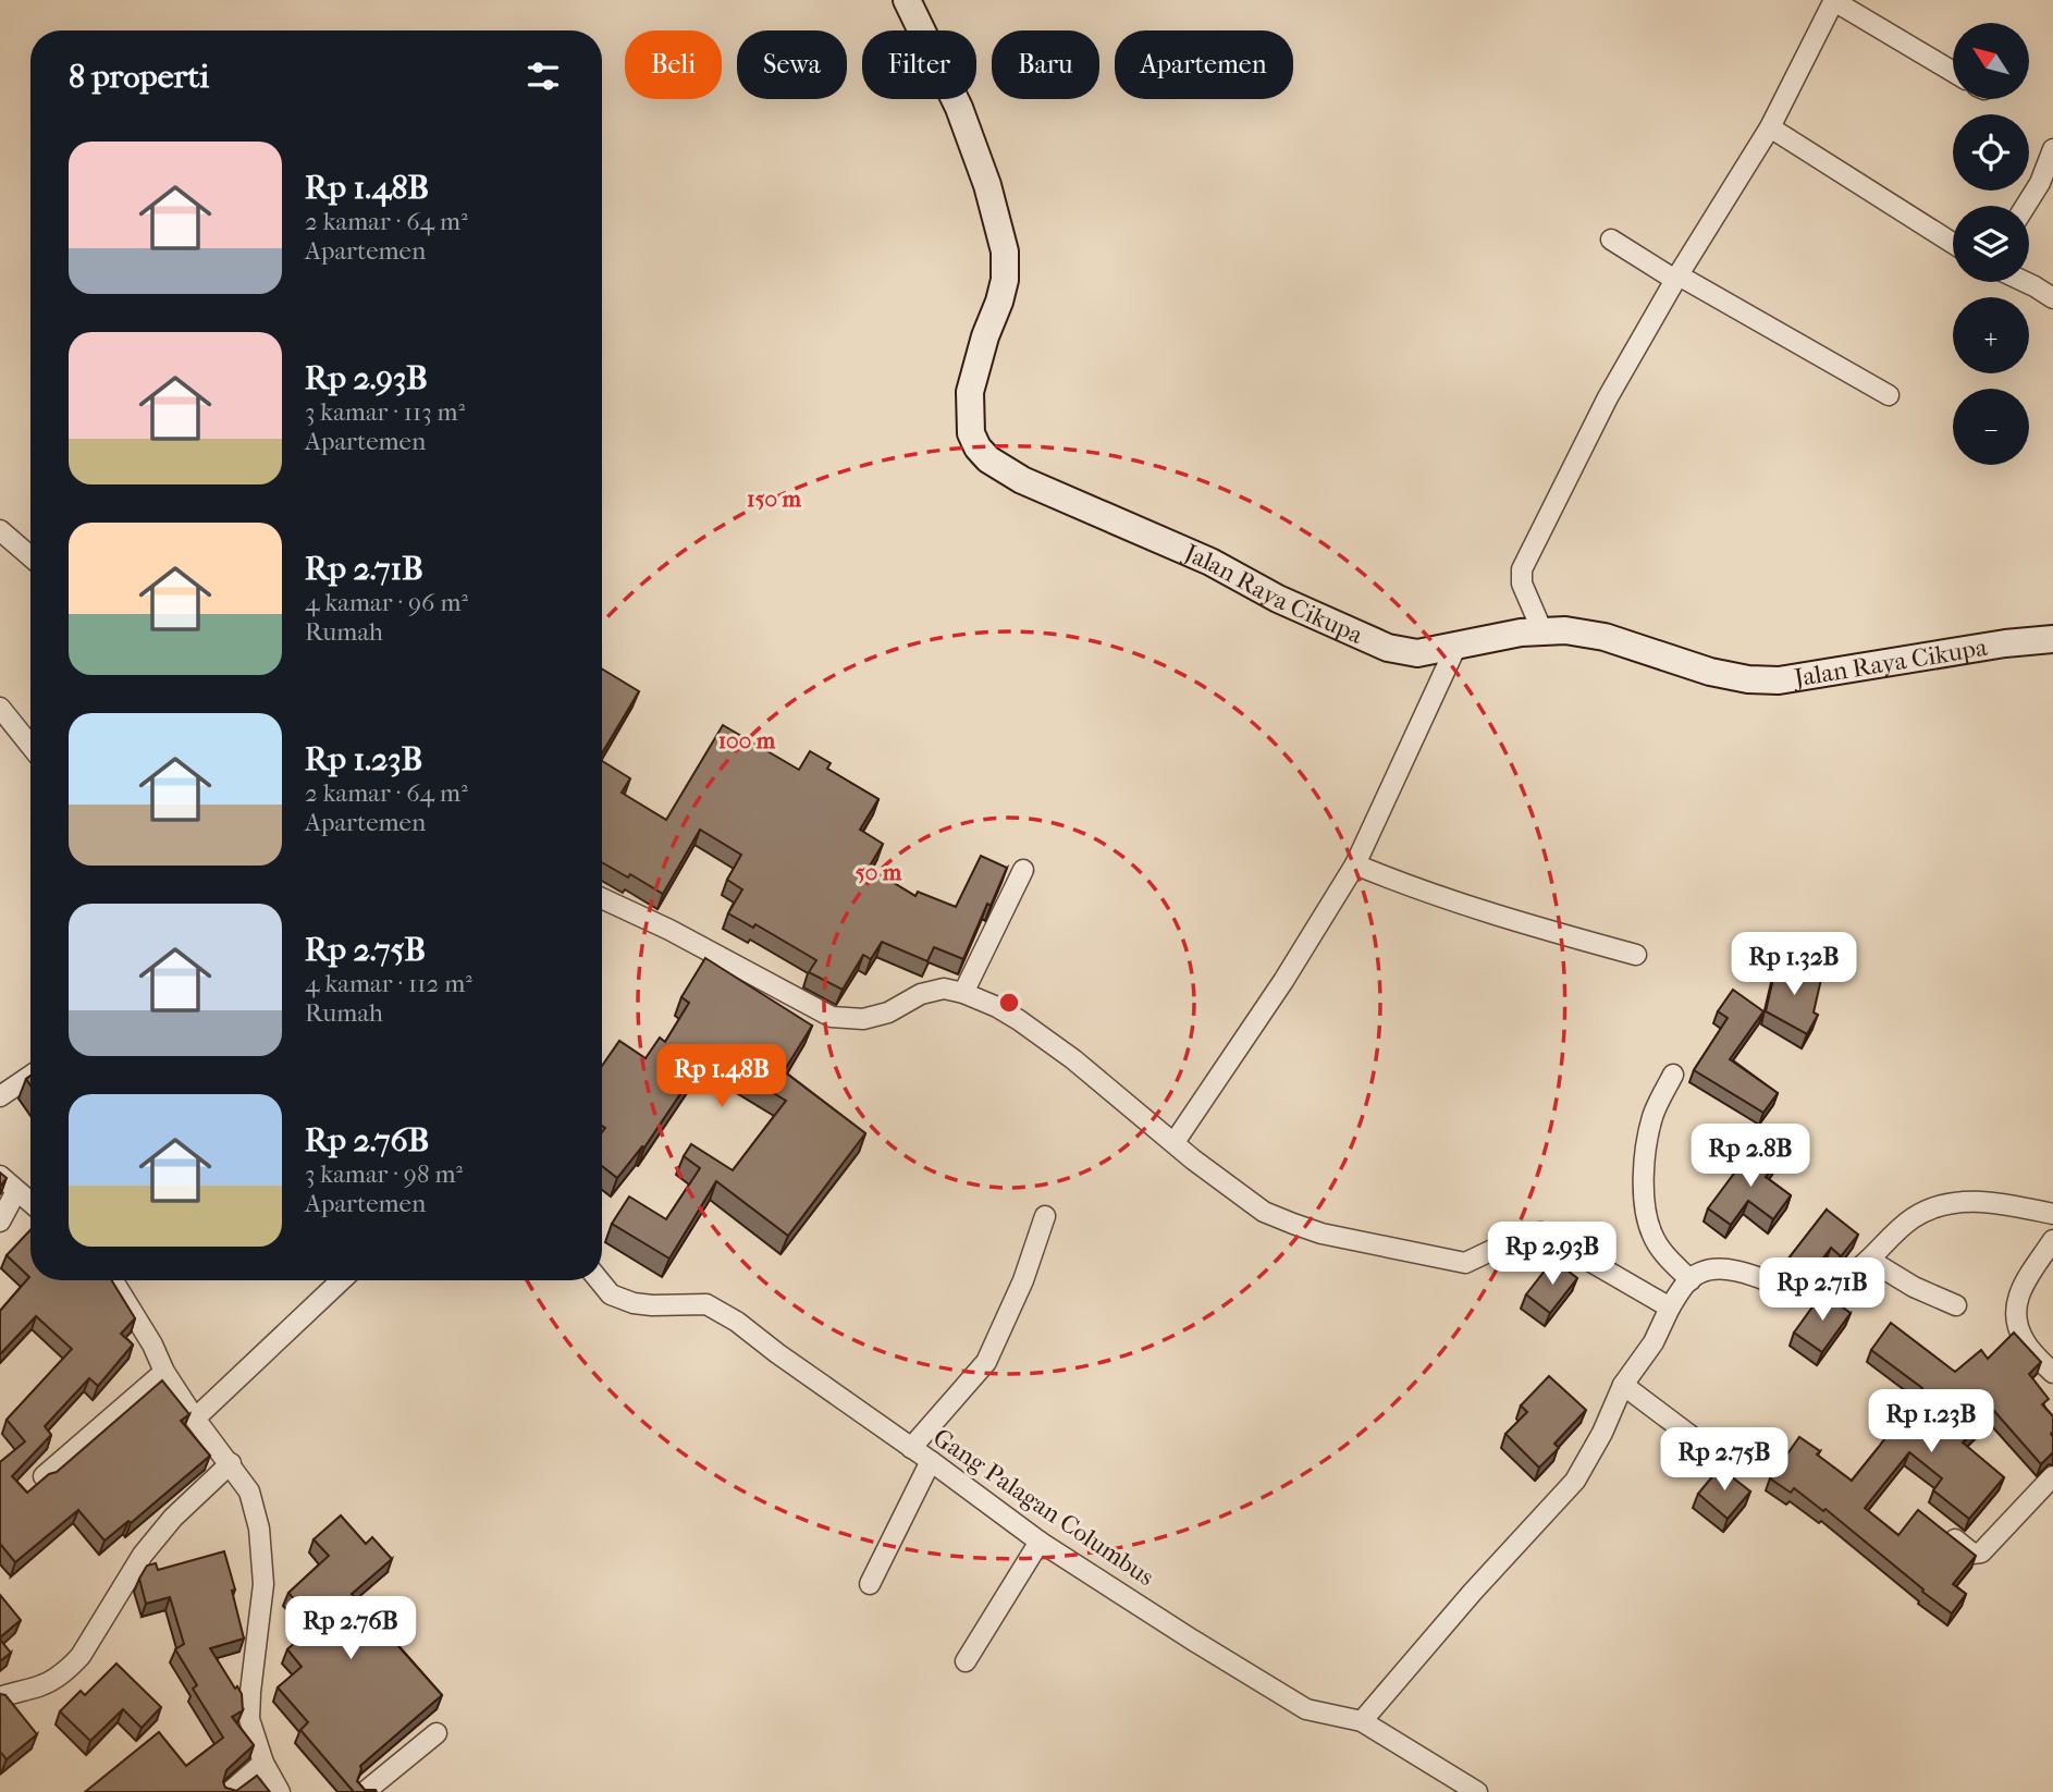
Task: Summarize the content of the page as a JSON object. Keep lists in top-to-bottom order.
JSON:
{
  "streets": {
    "main road": ["Jalan Raya Cikupa"],
    "street": ["Gang Palagan Columbus"]
  },
  "north": "top left",
  "page": {
    "map_buttons": ["+", "−"],
    "chip": [
      "Beli",
      "Sewa",
      "Filter",
      "Baru",
      "Apartemen"
    ],
    "heading": "8 properti",
    "list": [
      {
        "name": "Rp 1.48B",
        "note": "2 kamar · 64 m² · Apartemen"
      },
      {
        "name": "Rp 2.93B",
        "note": "3 kamar · 113 m² · Apartemen"
      },
      {
        "name": "Rp 2.71B",
        "note": "4 kamar · 96 m² · Rumah"
      },
      {
        "name": "Rp 1.23B",
        "note": "2 kamar · 64 m² · Apartemen"
      },
      {
        "name": "Rp 2.75B",
        "note": "4 kamar · 112 m² · Rumah"
      },
      {
        "name": "Rp 2.76B",
        "note": "3 kamar · 98 m² · Apartemen"
      }
    ],
    "price": [
      "Rp 1.32B",
      "Rp 1.48B",
      "Rp 2.8B",
      "Rp 2.93B",
      "Rp 2.71B",
      "Rp 1.23B",
      "Rp 2.75B",
      "Rp 2.76B"
    ]
  },
  "rings": ["150 m", "100 m", "50 m"]
}
